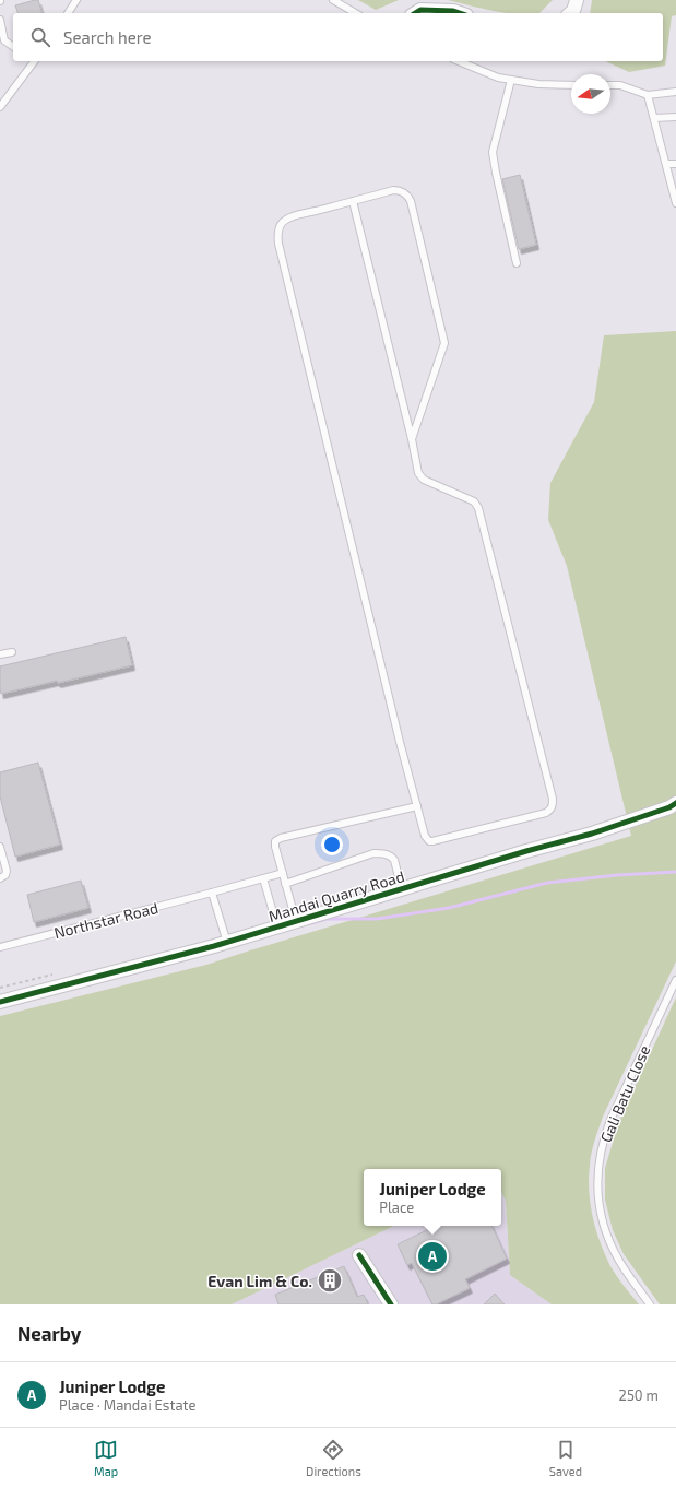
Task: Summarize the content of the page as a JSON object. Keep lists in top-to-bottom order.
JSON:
{
  "streets": {
    "street": ["Mandai Quarry Road"],
    "lane": ["Northstar Road", "Gali Batu Close"]
  },
  "places": {
    "building": ["Evan Lim & Co."]
  },
  "north": "left",
  "page": {
    "search": "Search here",
    "popup": ["Juniper Lodge", "Place"],
    "pins": "A",
    "heading": "Nearby",
    "list": [
      {
        "mark": "A",
        "name": "Juniper Lodge",
        "note": "Place · Mandai Estate",
        "value": "250 m"
      }
    ],
    "nav": ["Map", "Directions", "Saved"]
  }
}
